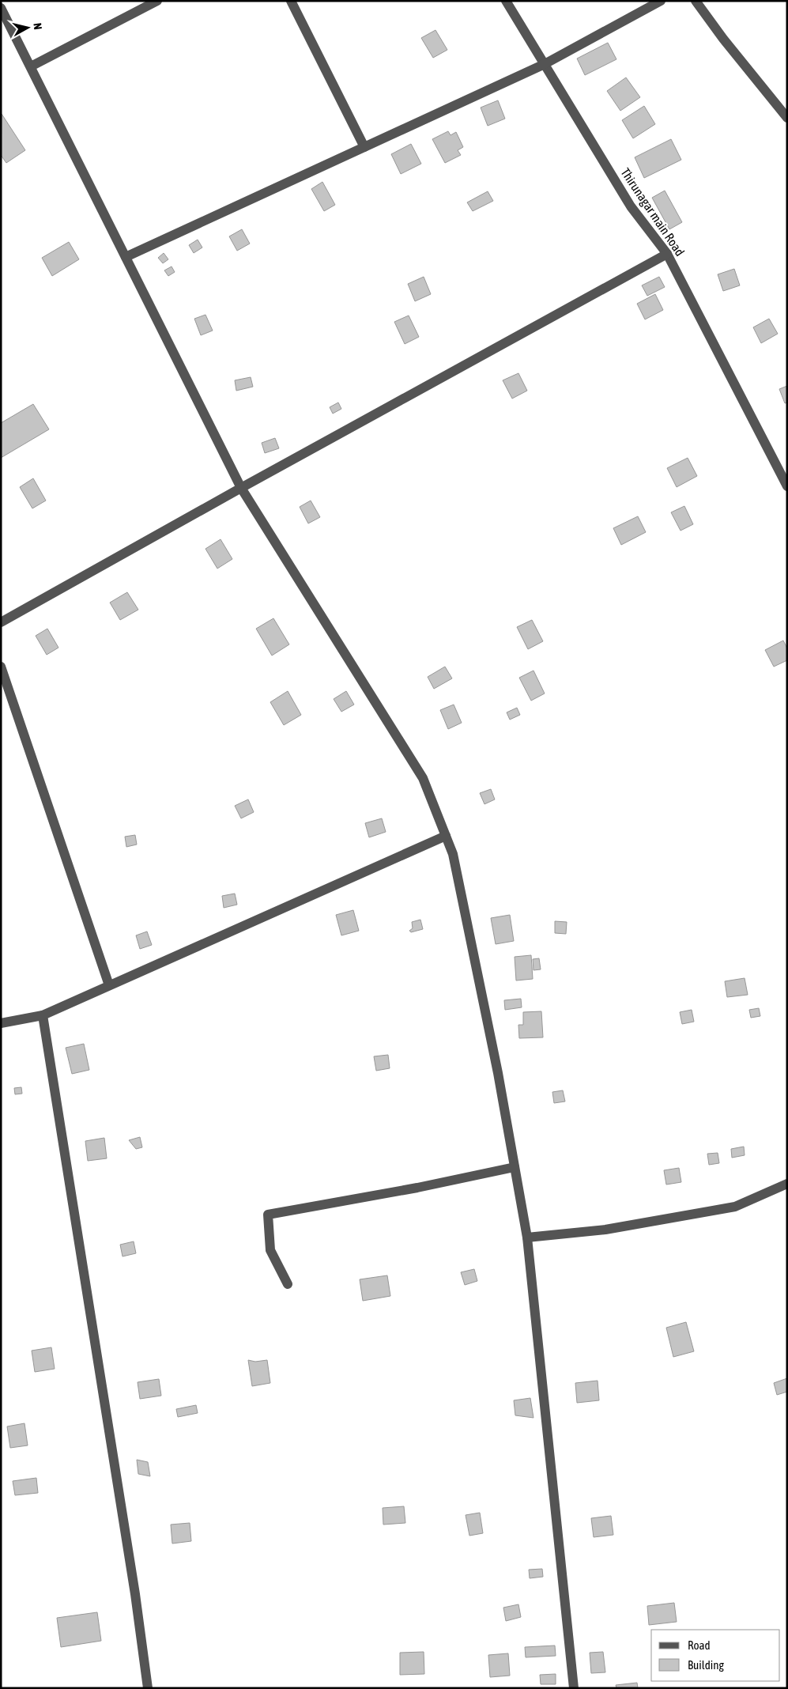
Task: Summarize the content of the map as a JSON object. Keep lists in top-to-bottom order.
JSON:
{
  "streets": {
    "street": ["Thirunagar main Road"]
  },
  "legend": ["Road", "Building"],
  "north": "right"
}
